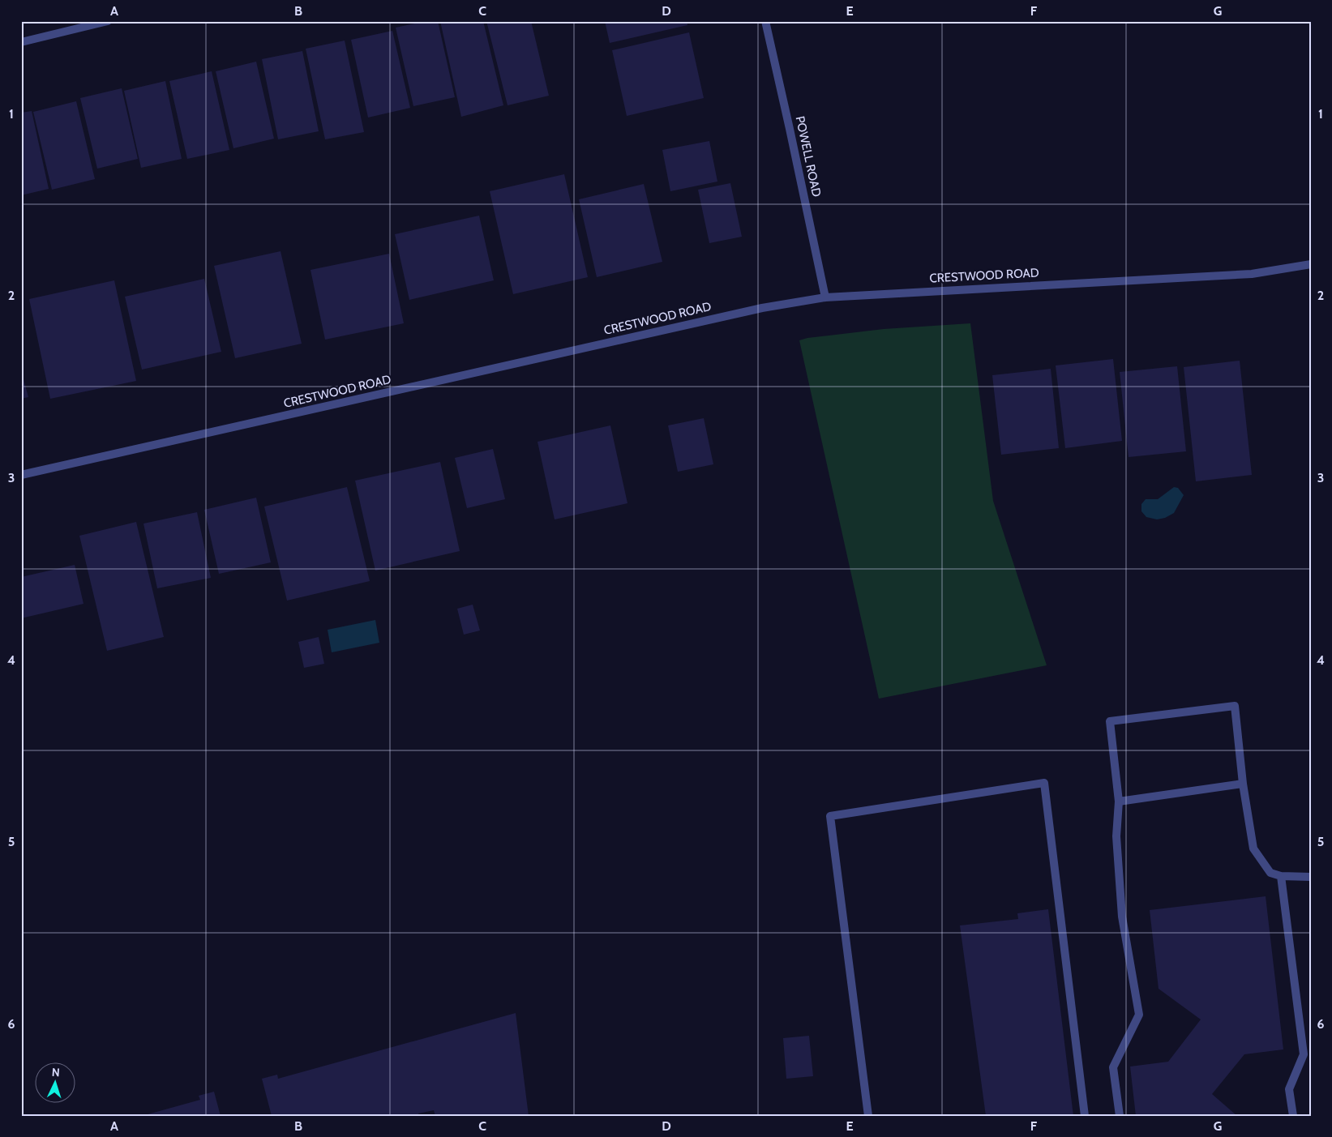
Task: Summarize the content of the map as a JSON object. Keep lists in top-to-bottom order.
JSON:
{
  "streets": {
    "street": ["POWELL ROAD", "CRESTWOOD ROAD"]
  },
  "crossings": [
    ["POWELL ROAD", "CRESTWOOD ROAD"]
  ],
  "north": "top",
  "grid": {
    "columns": [
      "A",
      "B",
      "C",
      "D",
      "E",
      "F",
      "G"
    ],
    "rows": [
      "1",
      "2",
      "3",
      "4",
      "5",
      "6"
    ]
  }
}
